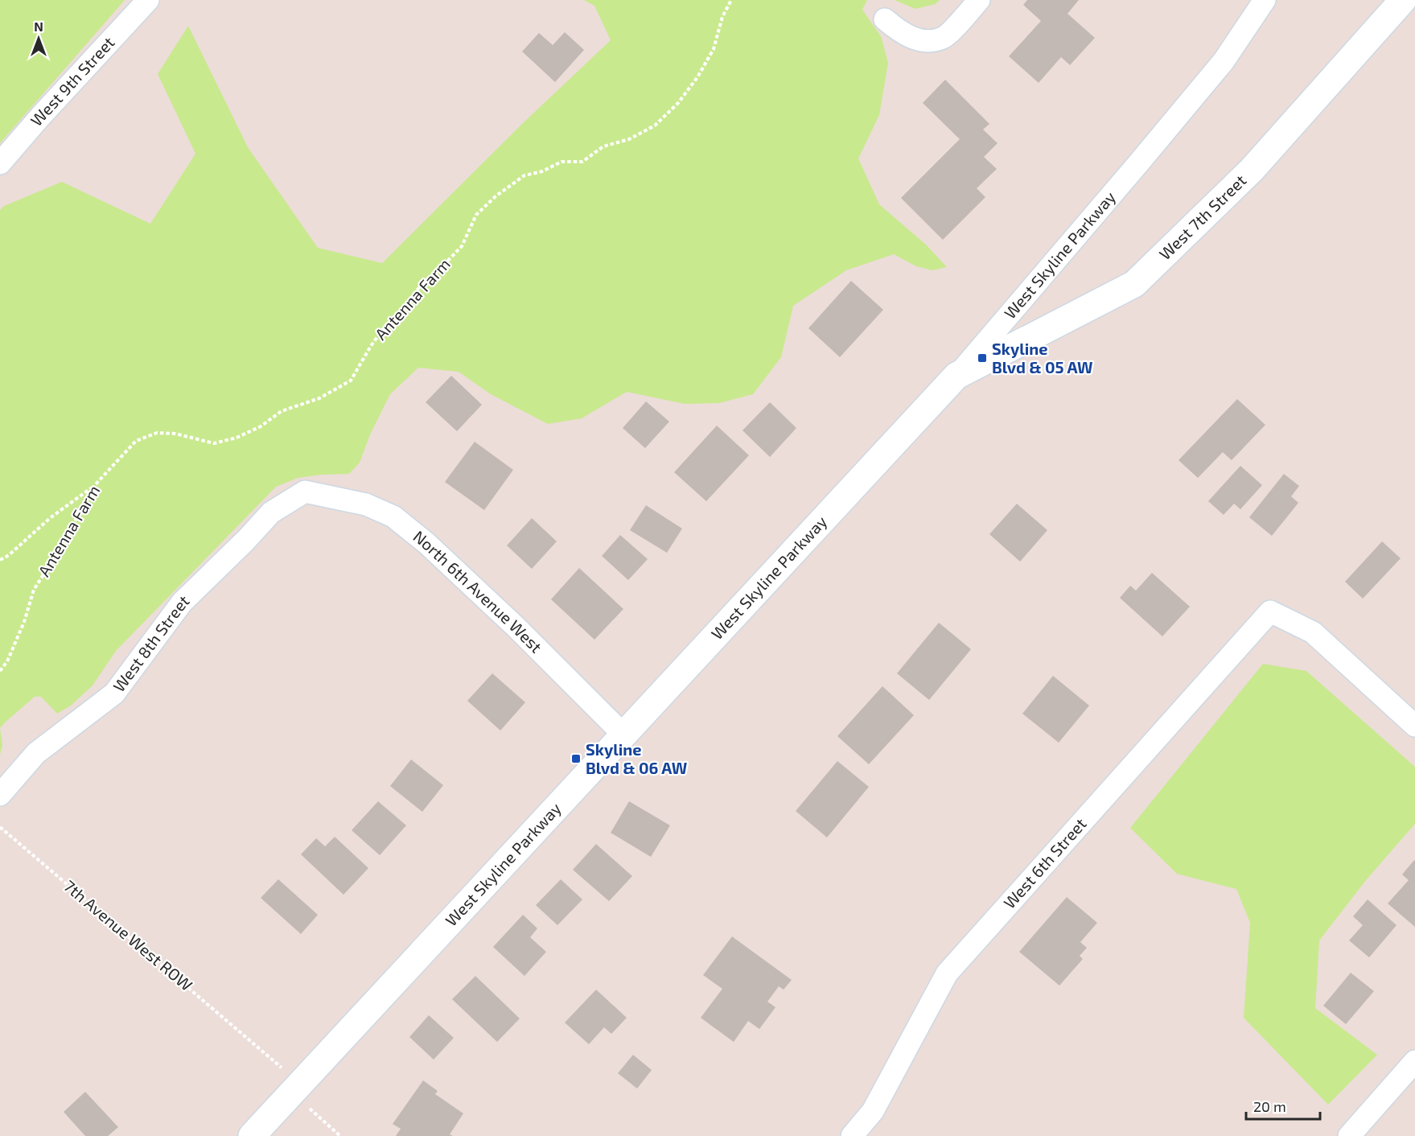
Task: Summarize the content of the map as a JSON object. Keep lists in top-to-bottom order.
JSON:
{
  "streets": {
    "street": [
      "West 9th Street",
      "West 7th Street",
      "West Skyline Parkway",
      "North 6th Avenue West",
      "West 8th Street",
      "West 6th Street"
    ],
    "path": ["Antenna Farm", "7th Avenue West ROW"]
  },
  "crossings": [
    ["West 7th Street", "West Skyline Parkway"],
    ["West Skyline Parkway", "North 6th Avenue West"],
    ["West Skyline Parkway", "7th Avenue West ROW"],
    ["North 6th Avenue West", "West 8th Street"]
  ],
  "places": {
    "transit": ["Skyline Blvd & 05 AW", "Skyline Blvd & 06 AW"]
  },
  "scale_bar": "20 m",
  "north": "top"
}
